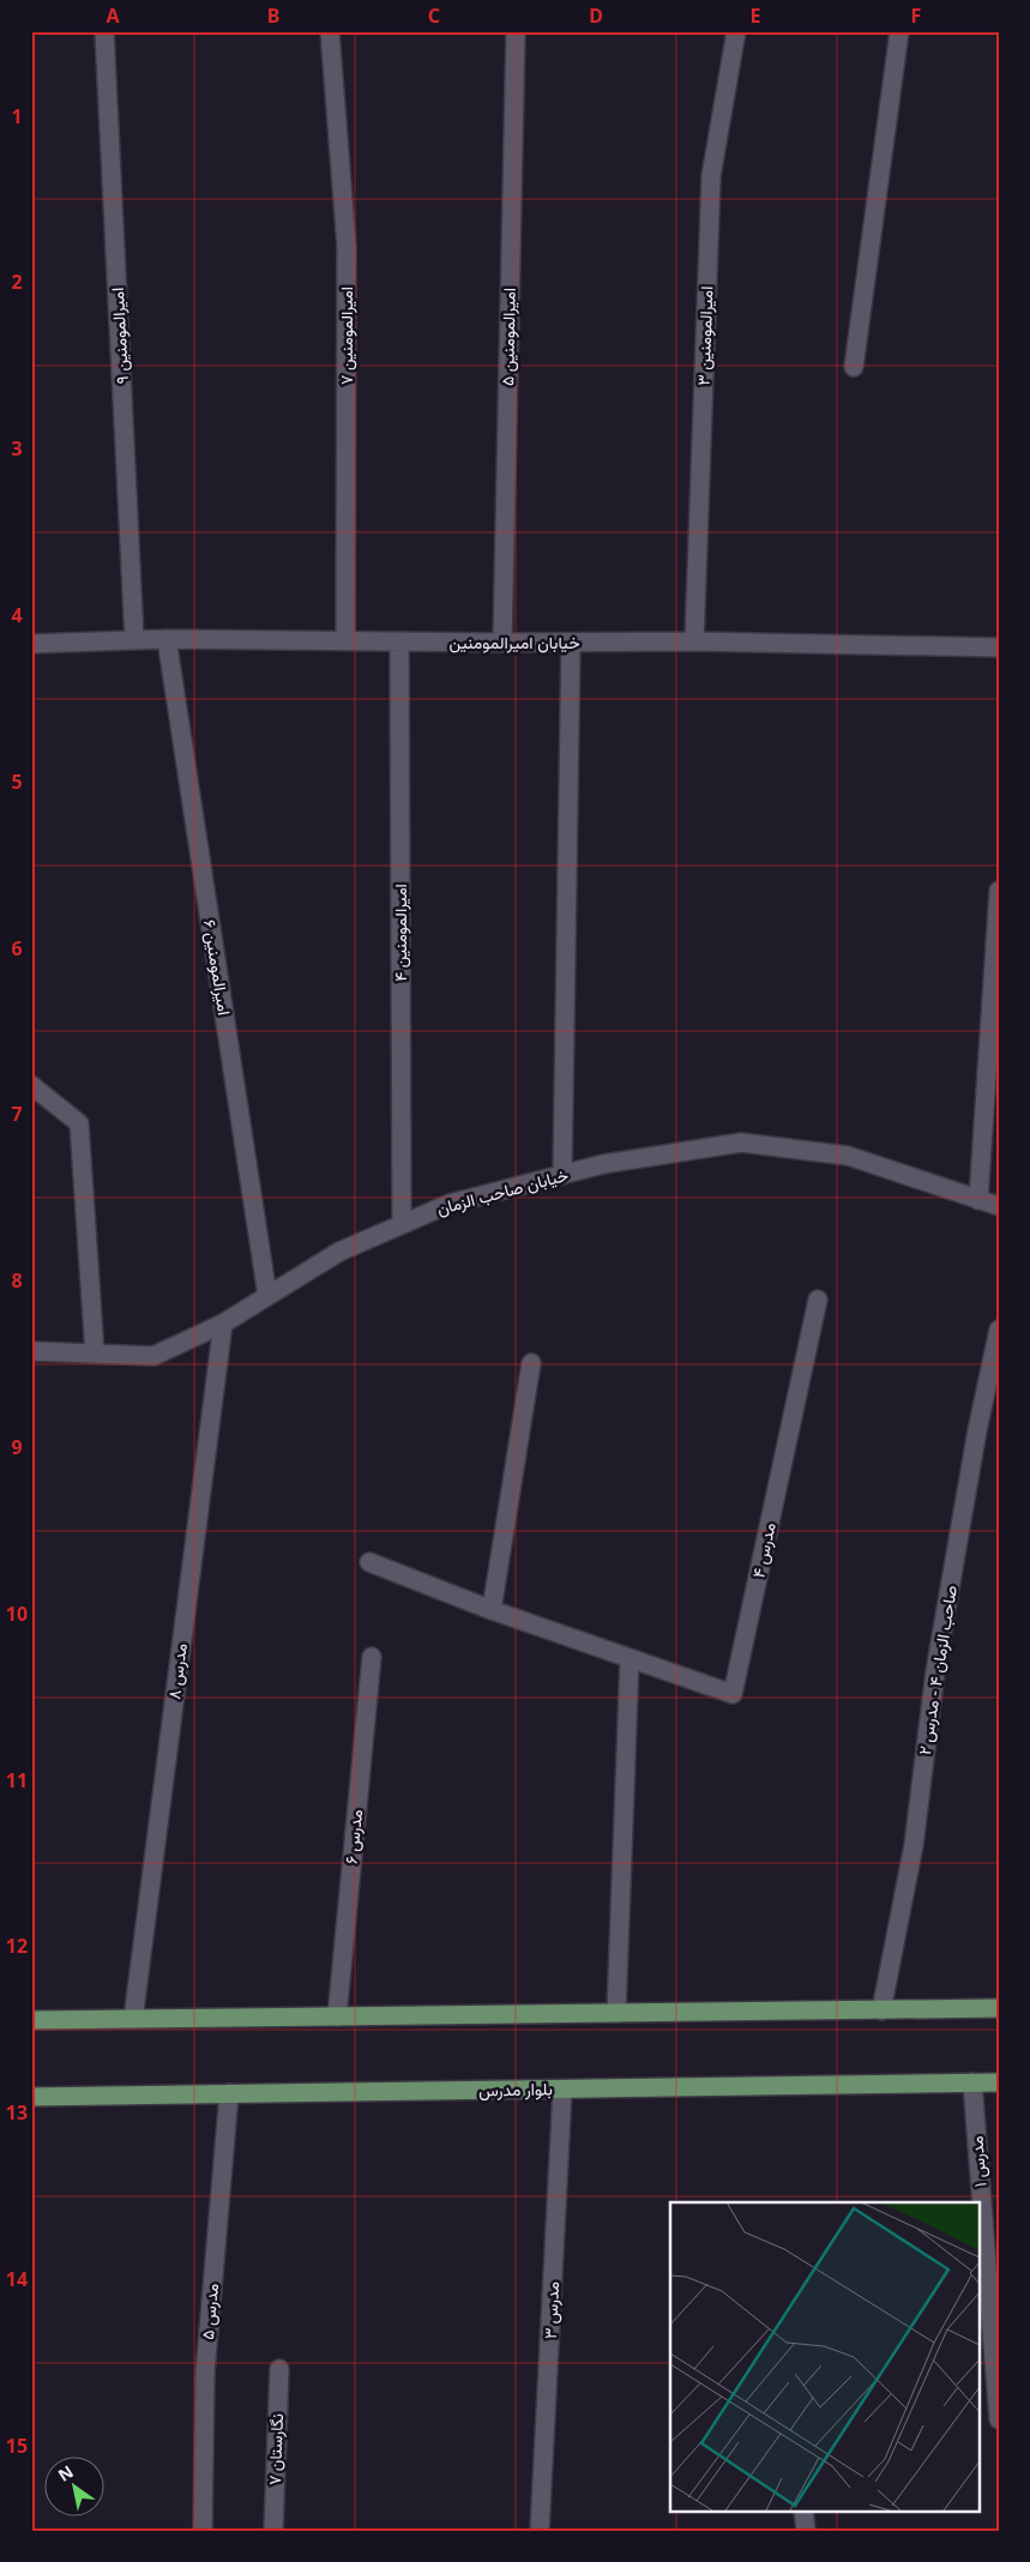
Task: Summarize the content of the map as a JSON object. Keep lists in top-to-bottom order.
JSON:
{
  "streets": {
    "main road": ["بلوار مدرس"],
    "street": [
      "امیرالمومنین ۹",
      "امیرالمومنین ۷",
      "امیرالمومنین ۳",
      "امیرالمومنین ۵",
      "خیابان امیرالمومنین",
      "امیرالمومنین ۴",
      "امیرالمومنین ۶",
      "خیابان صاحب الزمان",
      "مدرس ۴",
      "صاحب الزمان ۴ - مدرس ۲",
      "مدرس ۸",
      "مدرس ۶",
      "مدرس ۱",
      "مدرس ۳",
      "مدرس ۵",
      "نگارستان ۷"
    ]
  },
  "crossings": [
    ["امیرالمومنین ۹", "خیابان امیرالمومنین"],
    ["امیرالمومنین ۷", "خیابان امیرالمومنین"],
    ["امیرالمومنین ۳", "خیابان امیرالمومنین"],
    ["امیرالمومنین ۵", "خیابان امیرالمومنین"],
    ["خیابان امیرالمومنین", "امیرالمومنین ۴"],
    ["خیابان امیرالمومنین", "امیرالمومنین ۶"],
    ["امیرالمومنین ۴", "خیابان صاحب الزمان"],
    ["امیرالمومنین ۶", "خیابان صاحب الزمان"],
    ["خیابان صاحب الزمان", "مدرس ۸"],
    ["بلوار مدرس", "مدرس ۱"],
    ["بلوار مدرس", "مدرس ۳"],
    ["بلوار مدرس", "مدرس ۵"]
  ],
  "north": "top left",
  "grid": {
    "columns": [
      "A",
      "B",
      "C",
      "D",
      "E",
      "F"
    ],
    "rows": [
      "1",
      "2",
      "3",
      "4",
      "5",
      "6",
      "7",
      "8",
      "9",
      "10",
      "11",
      "12",
      "13",
      "14",
      "15"
    ]
  }
}
